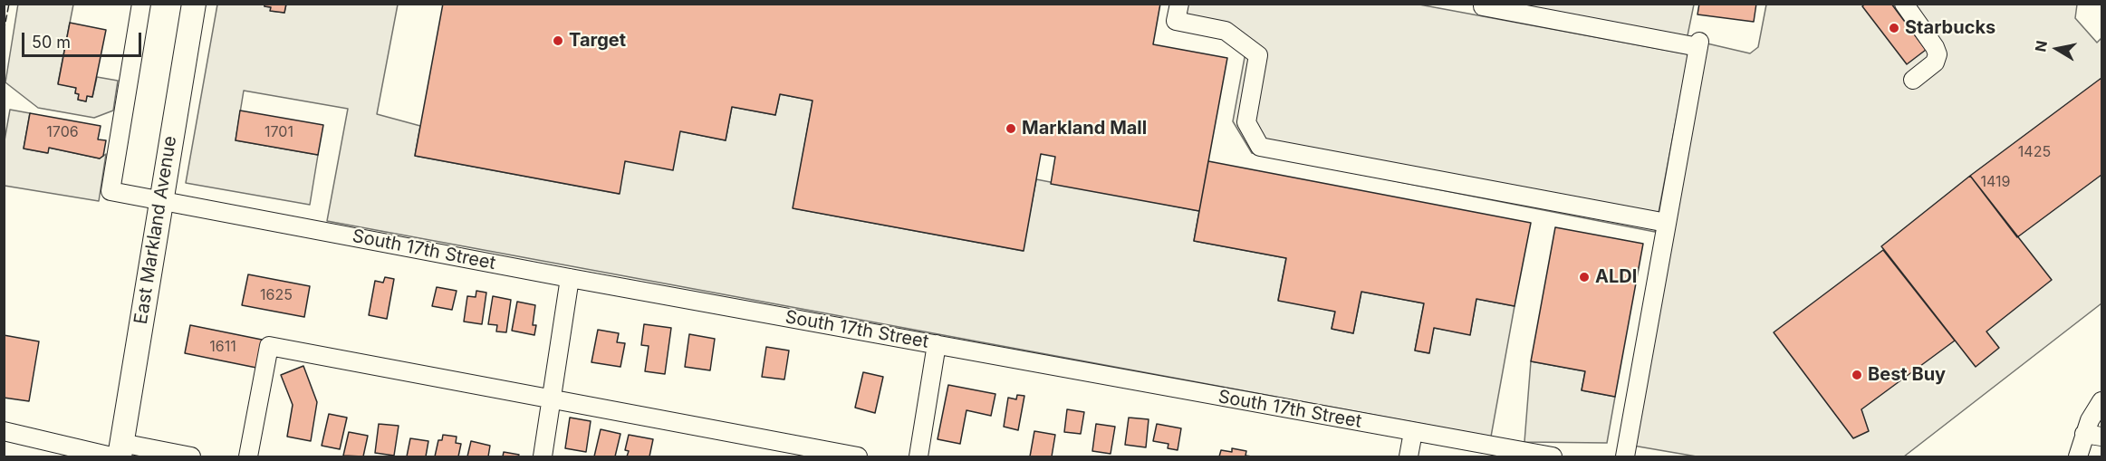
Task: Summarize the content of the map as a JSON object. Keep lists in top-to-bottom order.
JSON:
{
  "streets": {
    "main road": ["East Markland Avenue"],
    "street": ["South 17th Street"]
  },
  "crossings": [
    ["East Markland Avenue", "South 17th Street"]
  ],
  "places": [
    "Starbucks",
    "Target",
    "Markland Mall",
    "ALDI",
    "Best Buy"
  ],
  "house_numbers": [
    "1706",
    "1701",
    "1425",
    "1419",
    "1625",
    "1611"
  ],
  "scale_bar": "50 m",
  "north": "left"
}
